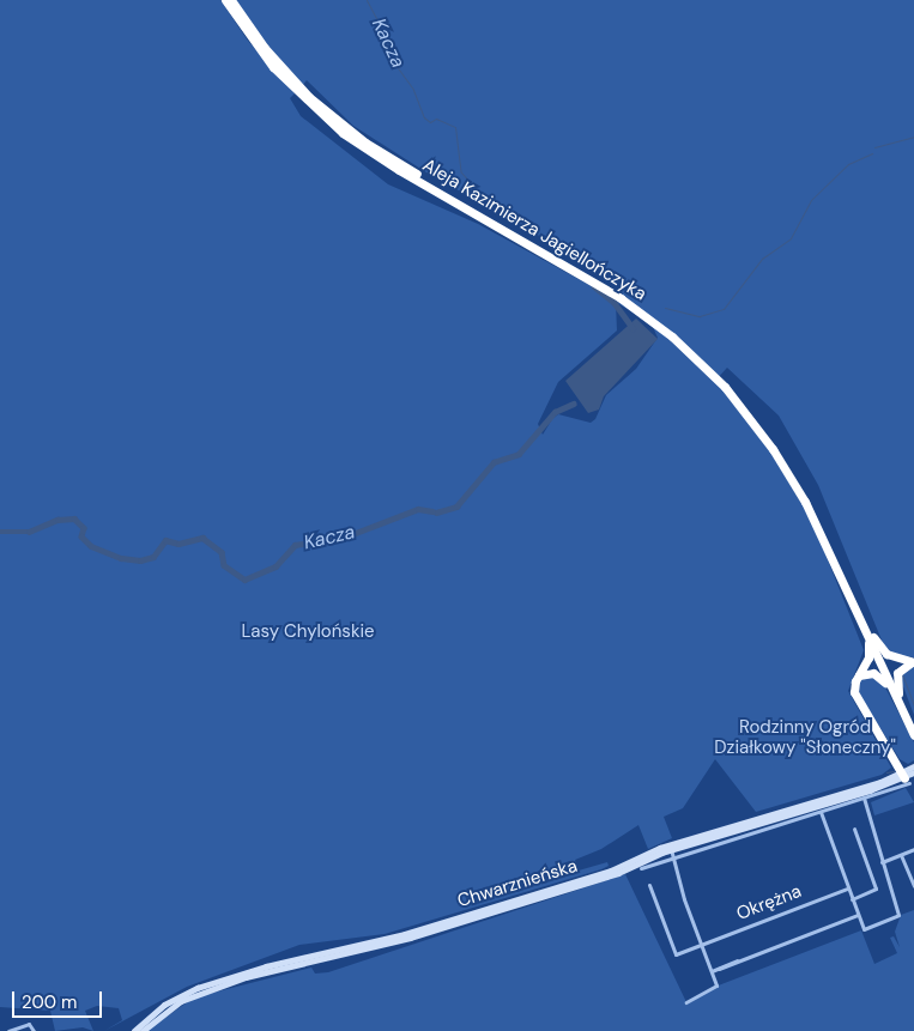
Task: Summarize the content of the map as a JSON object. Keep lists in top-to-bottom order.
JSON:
{
  "streets": {
    "highway": ["Aleja Kazimierza Jagiellończyka"],
    "main road": ["Chwarznieńska"],
    "street": ["Okrężna"]
  },
  "water": ["Kacza"],
  "parks": ["Lasy Chylońskie", "Rodzinny Ogród Działkowy \"Słoneczny\""],
  "scale_bar": "200 m"
}
